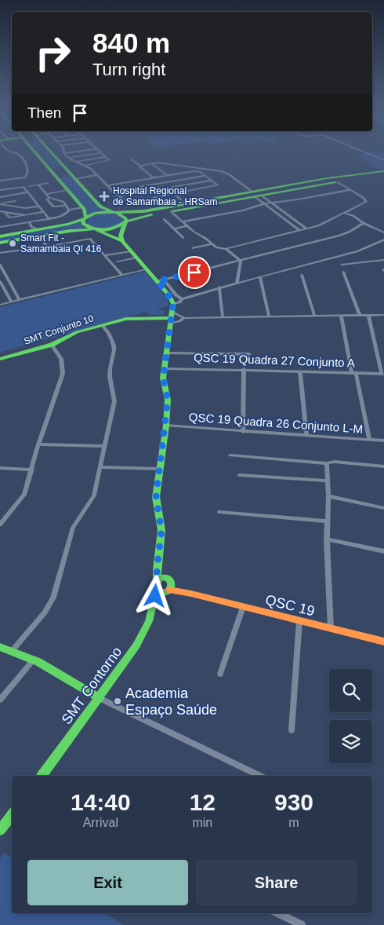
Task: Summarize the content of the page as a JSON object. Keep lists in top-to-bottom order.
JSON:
{
  "streets": {
    "main road": ["SMT Conjunto 10", "QSC 19", "SMT Contorno"],
    "street": ["QSC 19 Quadra 27 Conjunto A", "QSC 19 Quadra 26 Conjunto L-M"]
  },
  "crossings": [
    ["QSC 19", "SMT Contorno"]
  ],
  "places": {
    "health": ["Hospital Regional de Samambaia - HRSam"],
    "other": ["Smart Fit - Samambaia QI 416", "Academia Espaço Saúde"]
  },
  "page": {
    "turn": ["840 m", "Turn right"],
    "then": "Then",
    "eta": [
      "14:40",
      "Arrival",
      "12",
      "min",
      "930",
      "m"
    ],
    "buttons": ["Exit", "Share"]
  }
}
